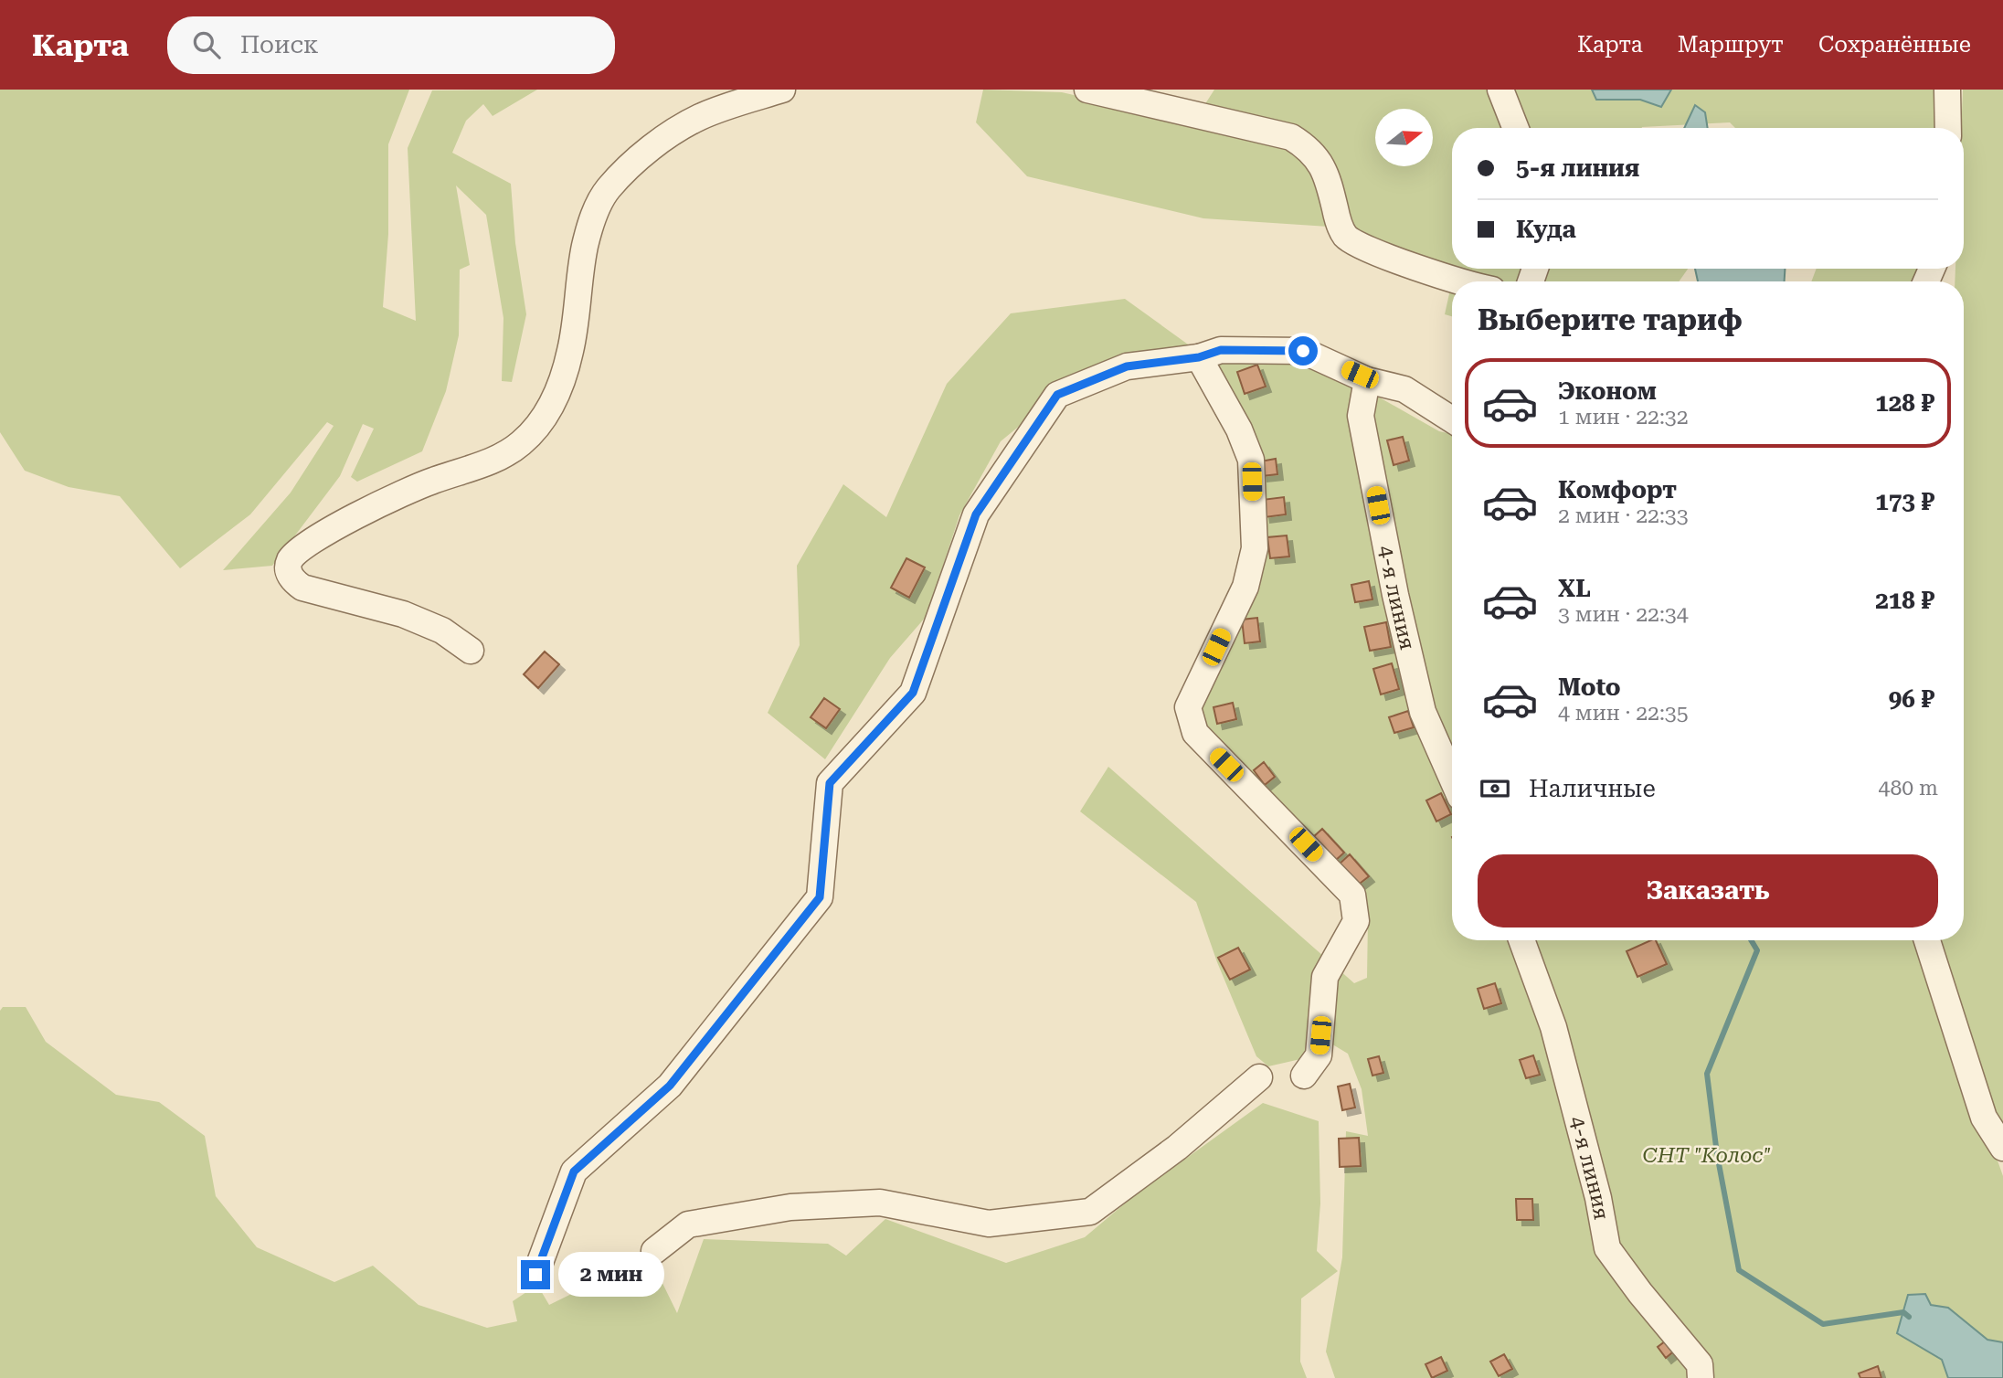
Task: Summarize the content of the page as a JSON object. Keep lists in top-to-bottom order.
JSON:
{
  "streets": {
    "street": ["4-я линия"]
  },
  "parks": ["СНТ \"Колос\""],
  "north": "right",
  "page": {
    "header": "Карта",
    "search": "Поиск",
    "nav": ["Карта", "Маршрут", "Сохранённые"],
    "banner": ["5-я линия", "Куда"],
    "heading": "Выберите тариф",
    "list": [
      {
        "name": "Эконом",
        "note": "1 мин · 22:32",
        "value": "128 ₽"
      },
      {
        "name": "Комфорт",
        "note": "2 мин · 22:33",
        "value": "173 ₽"
      },
      {
        "name": "XL",
        "note": "3 мин · 22:34",
        "value": "218 ₽"
      },
      {
        "name": "Moto",
        "note": "4 мин · 22:35",
        "value": "96 ₽"
      }
    ],
    "pay": ["Наличные", "480 m"],
    "buttons": "Заказать",
    "bubble": "2 мин"
  }
}
